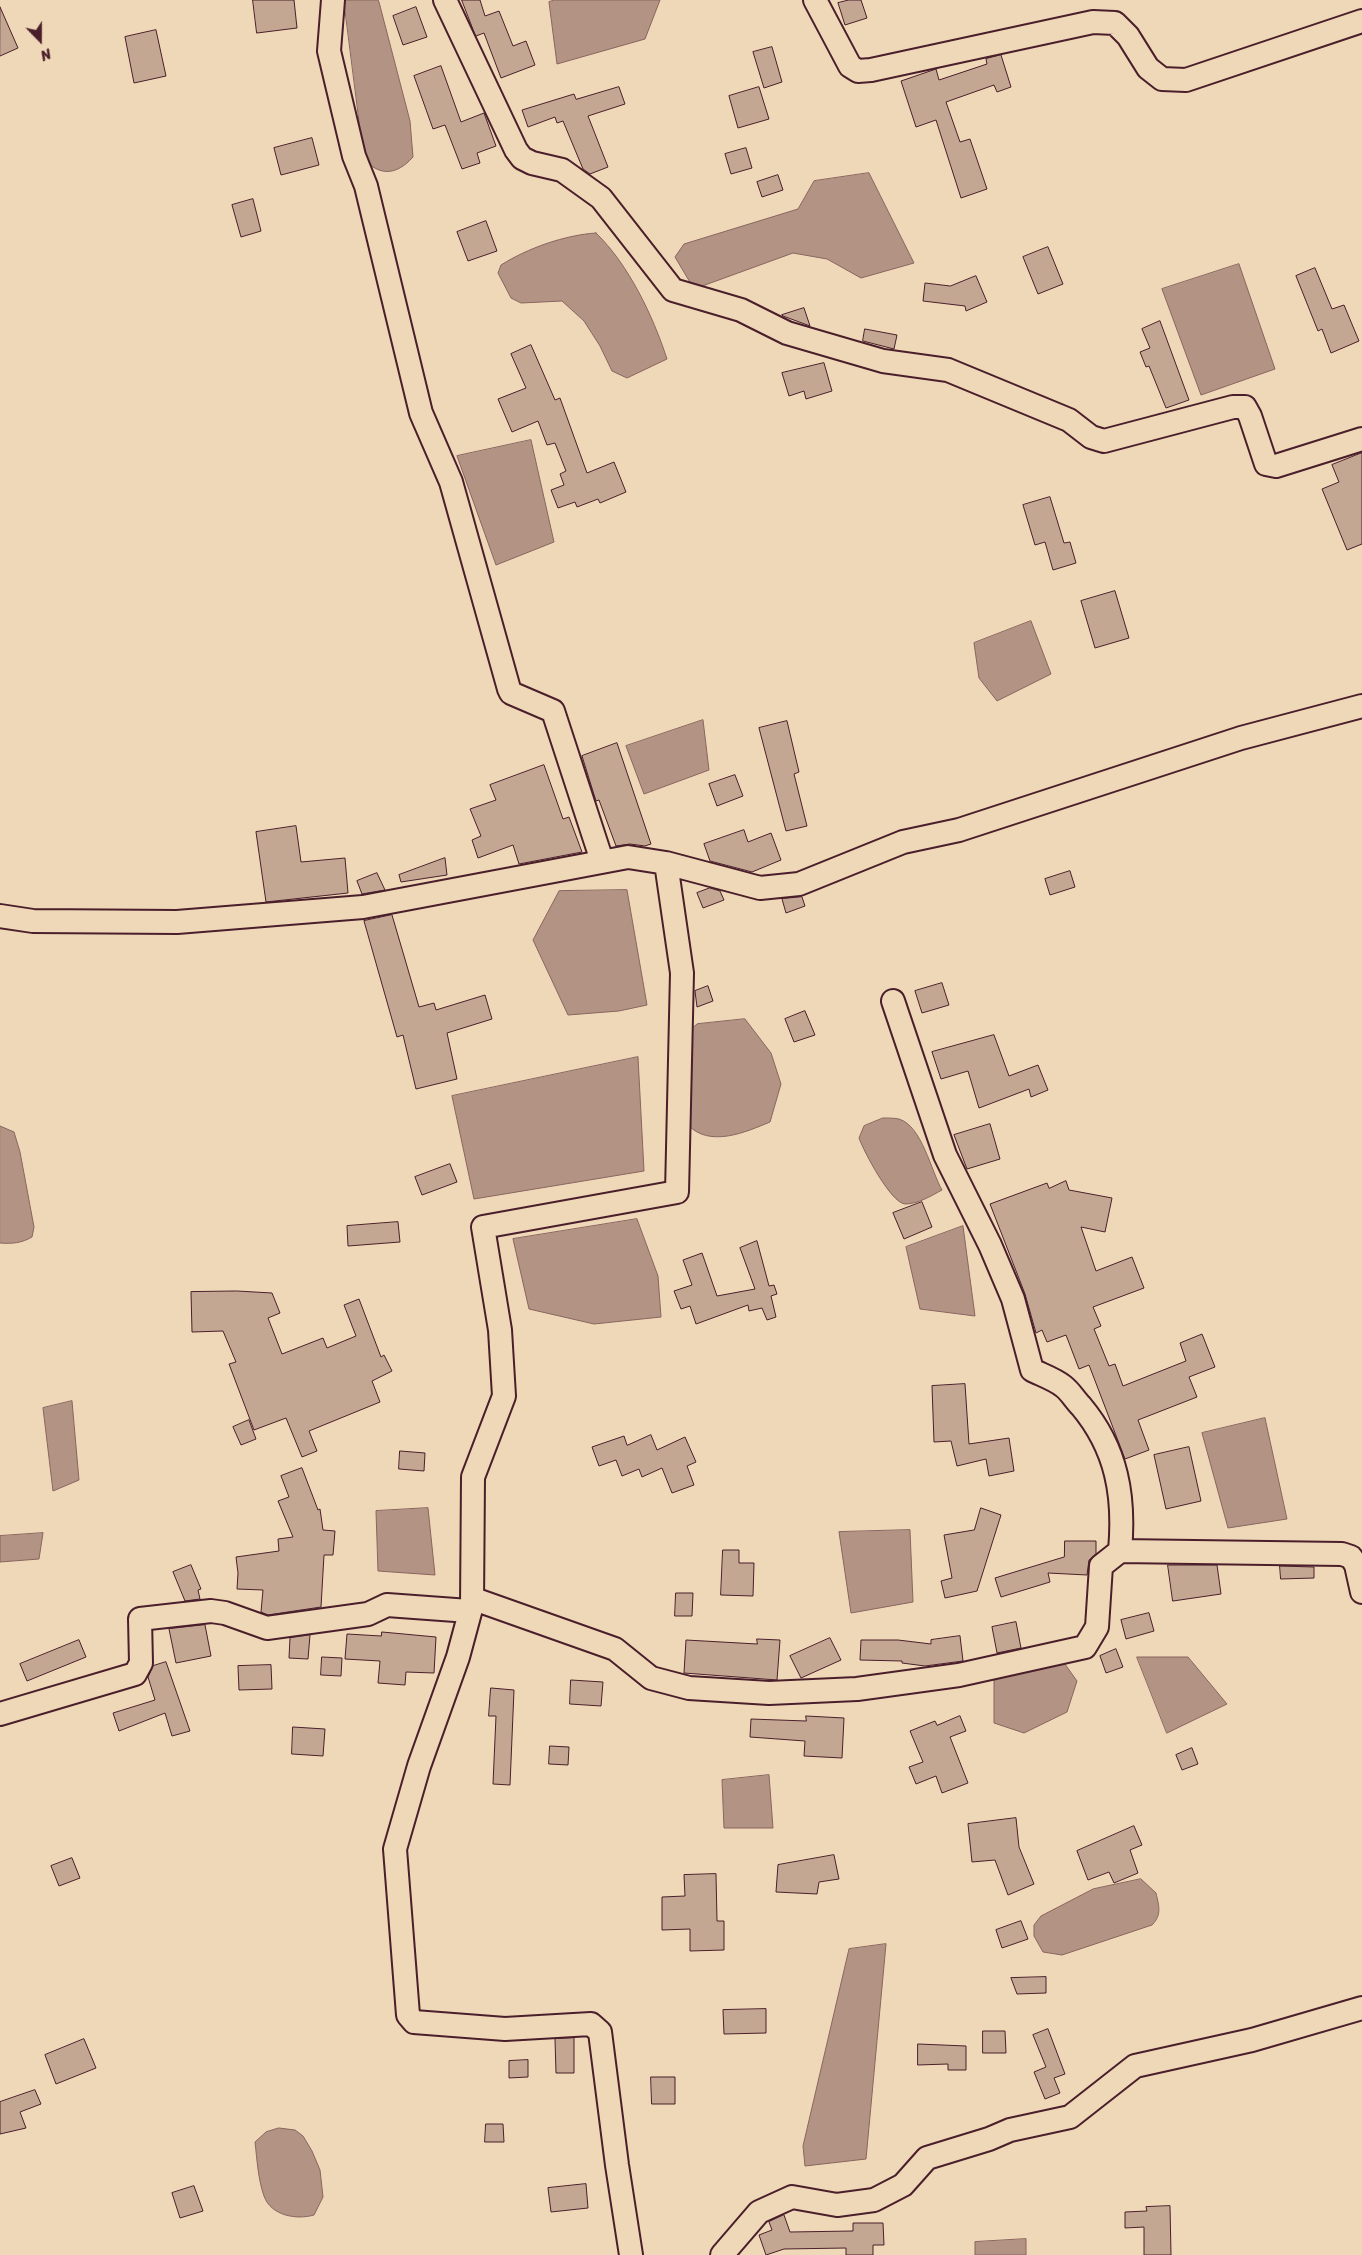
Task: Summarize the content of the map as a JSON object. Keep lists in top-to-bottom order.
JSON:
{
  "north": "bottom"
}
